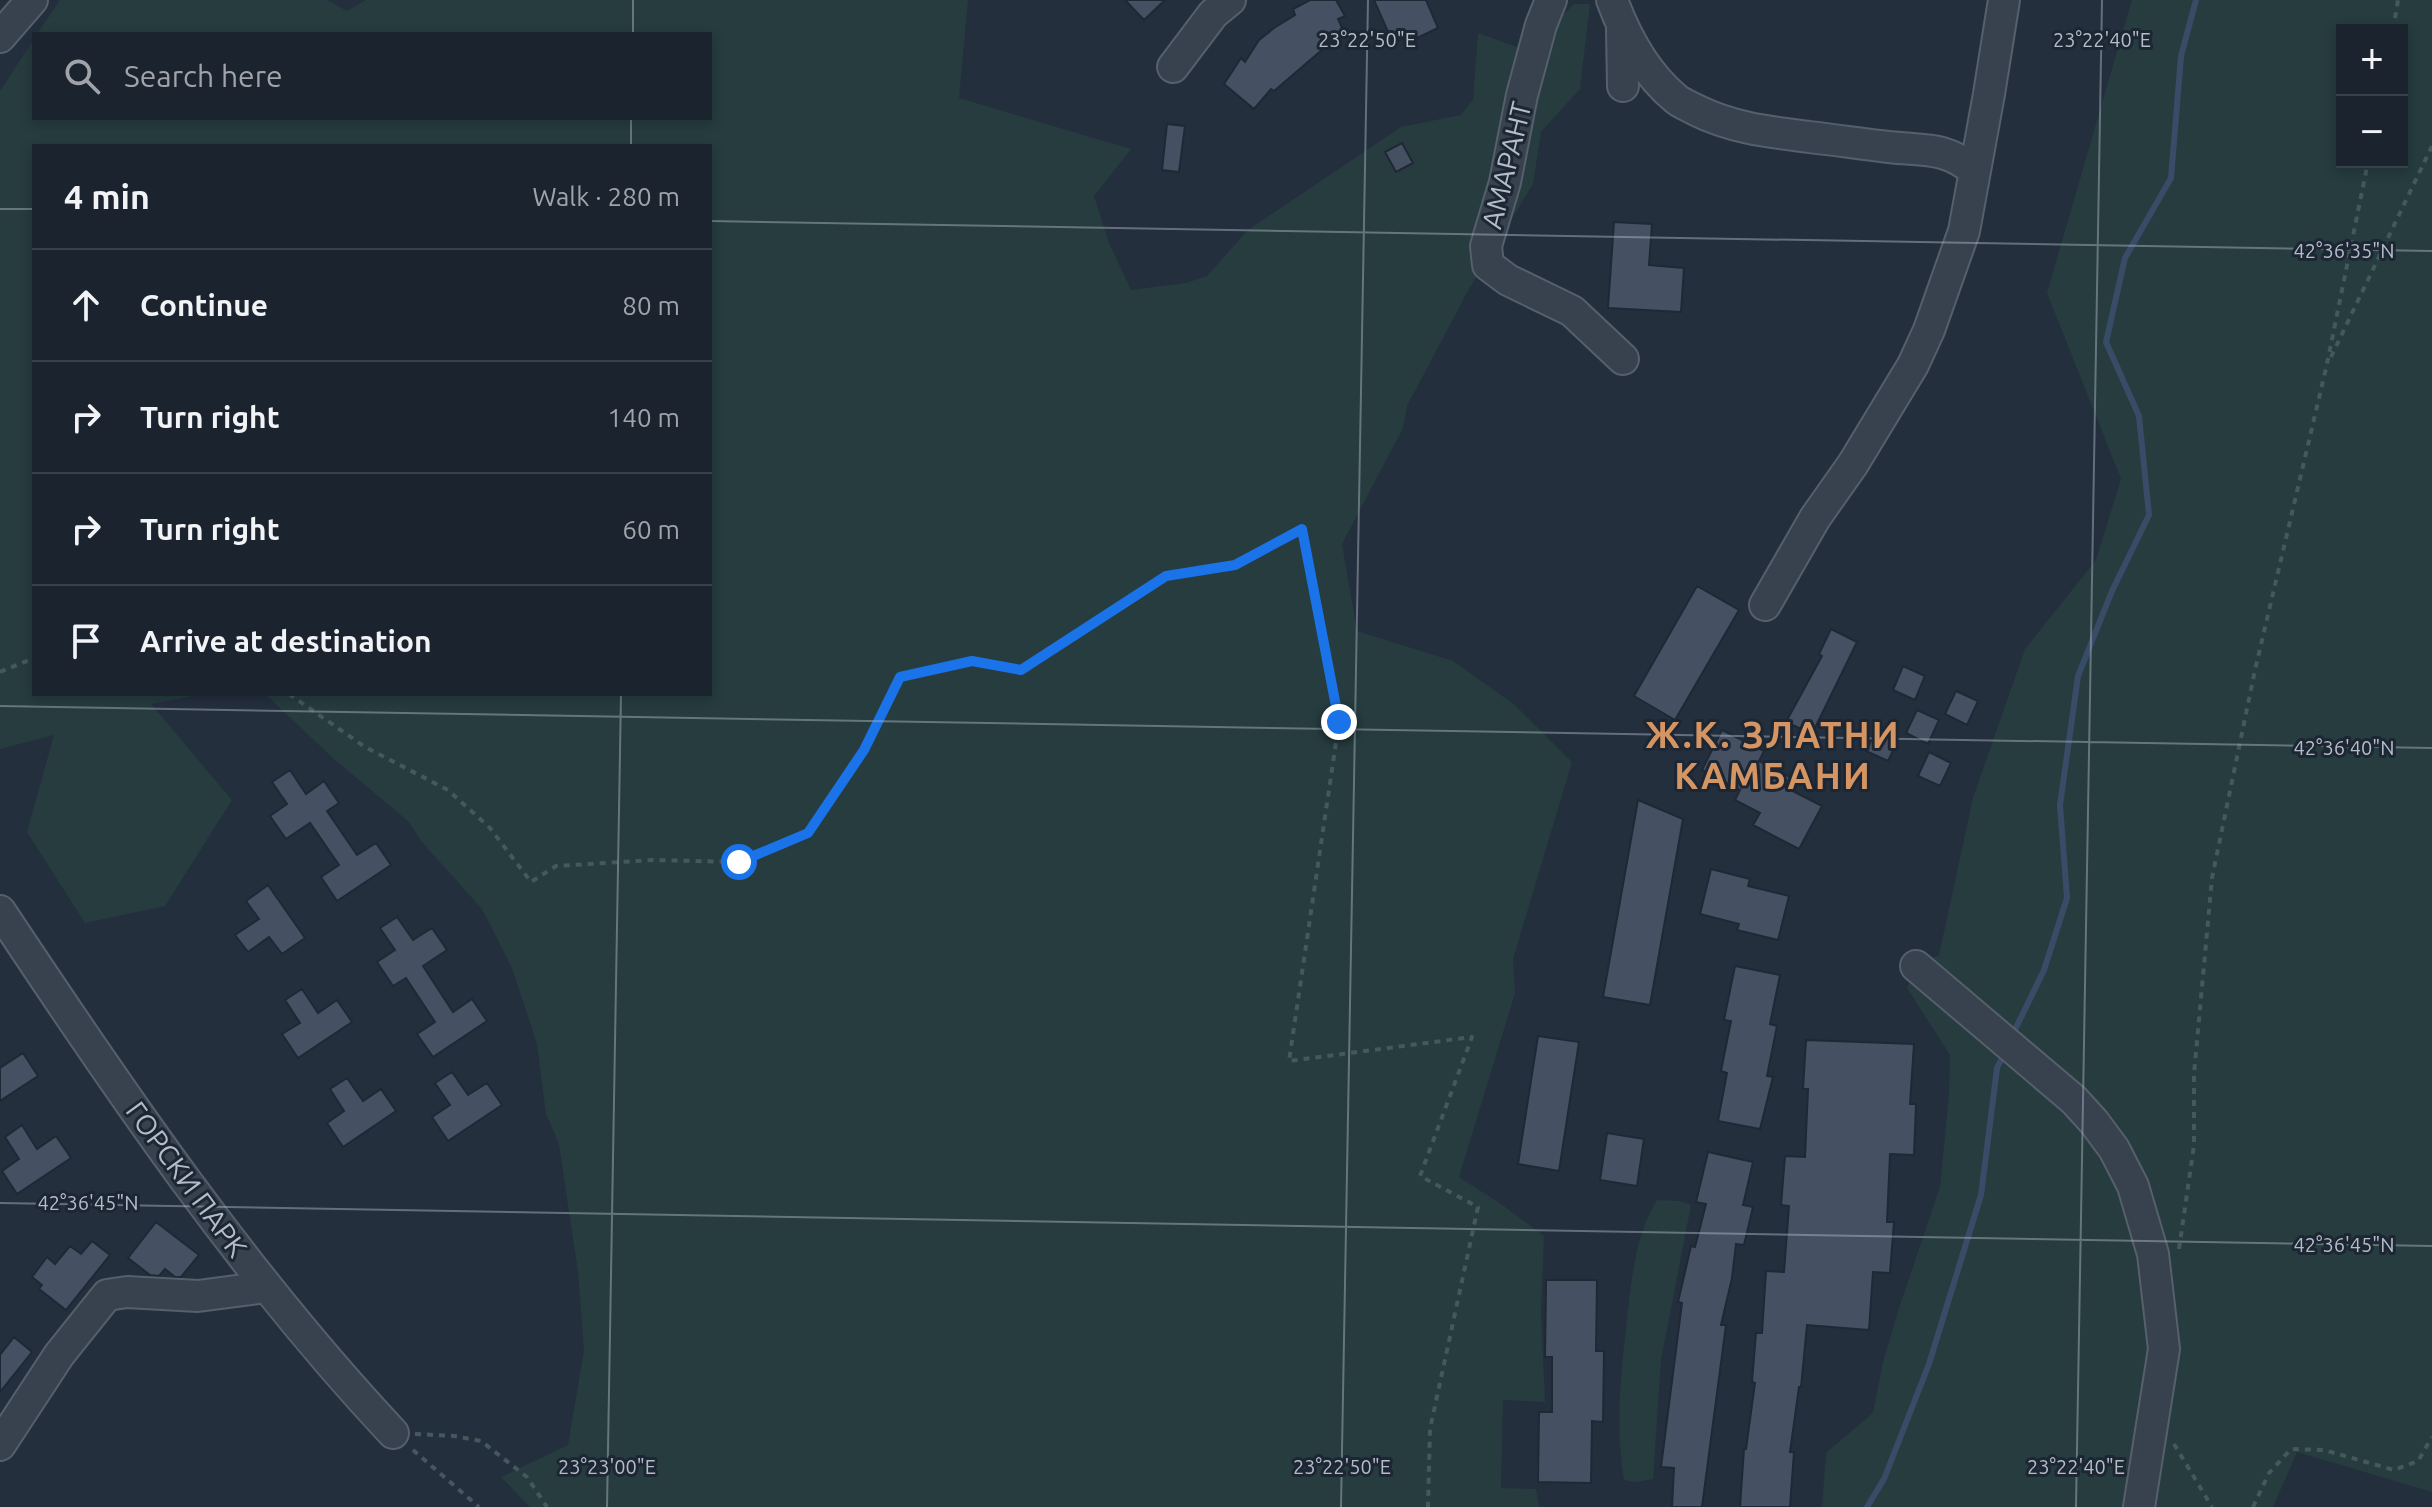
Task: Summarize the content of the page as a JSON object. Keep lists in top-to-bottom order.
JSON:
{
  "streets": {
    "street": ["АМАРАНТ", "ГОРСКИ ПАРК"]
  },
  "districts": ["Ж.К. ЗЛАТНИ КАМБАНИ"],
  "page": {
    "map_buttons": ["+", "−"],
    "search": "Search here",
    "heading": ["4 min", "Walk · 280 m"],
    "list": [
      ["Continue", "80 m"],
      ["Turn right", "140 m"],
      ["Turn right", "60 m"],
      "Arrive at destination"
    ]
  },
  "coordinates": [
    "23°22'50\"E",
    "23°22'40\"E",
    "42°36'35\"N",
    "42°36'40\"N",
    "42°36'45\"N",
    "23°23'00\"E"
  ]
}
